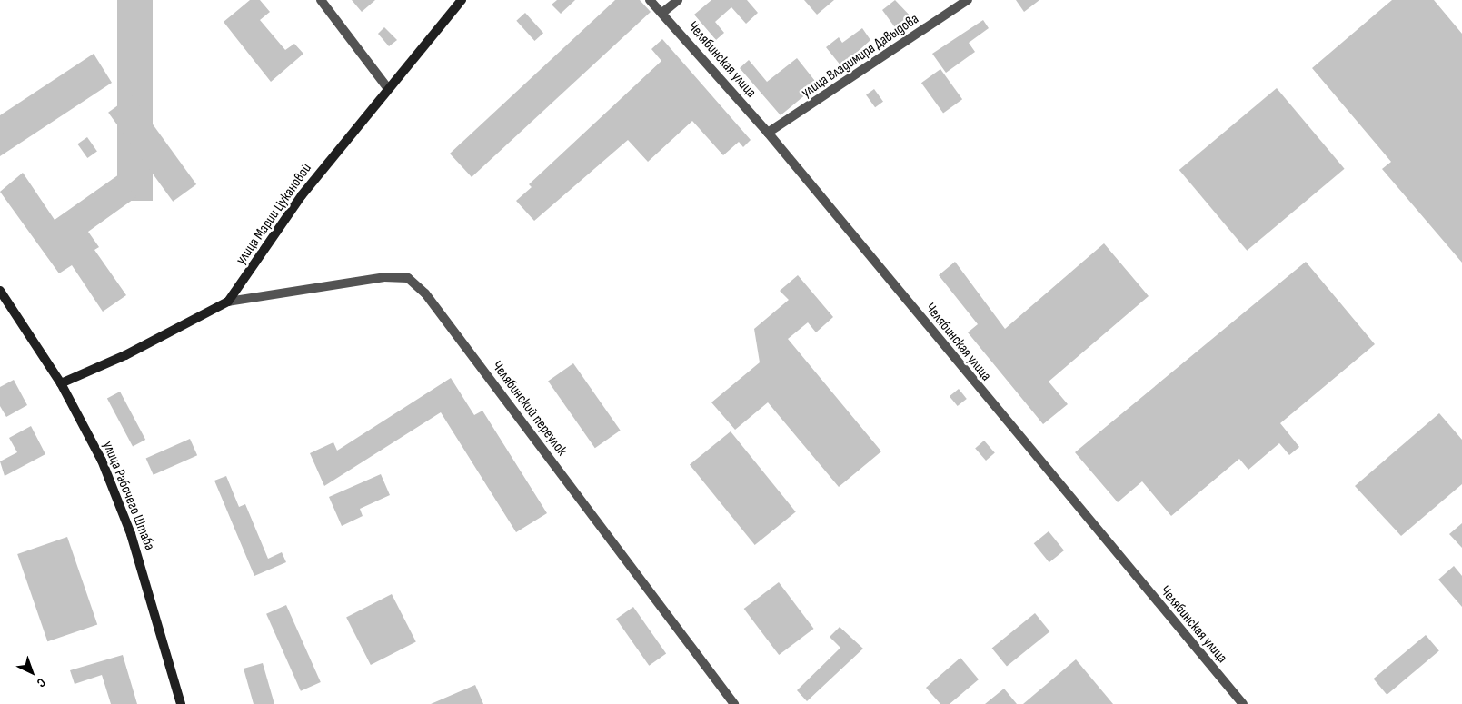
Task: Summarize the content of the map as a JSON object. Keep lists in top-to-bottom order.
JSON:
{
  "streets": {
    "street": [
      "улица Владимира Давыдова",
      "Челябинская улица",
      "улица Марии Цукановой",
      "Челябинский переулок",
      "улица Рабочего Штаба"
    ]
  },
  "crossings": [
    ["улица Владимира Давыдова", "Челябинская улица"],
    ["улица Марии Цукановой", "Челябинский переулок"],
    ["улица Марии Цукановой", "улица Рабочего Штаба"]
  ],
  "north": "bottom right"
}
